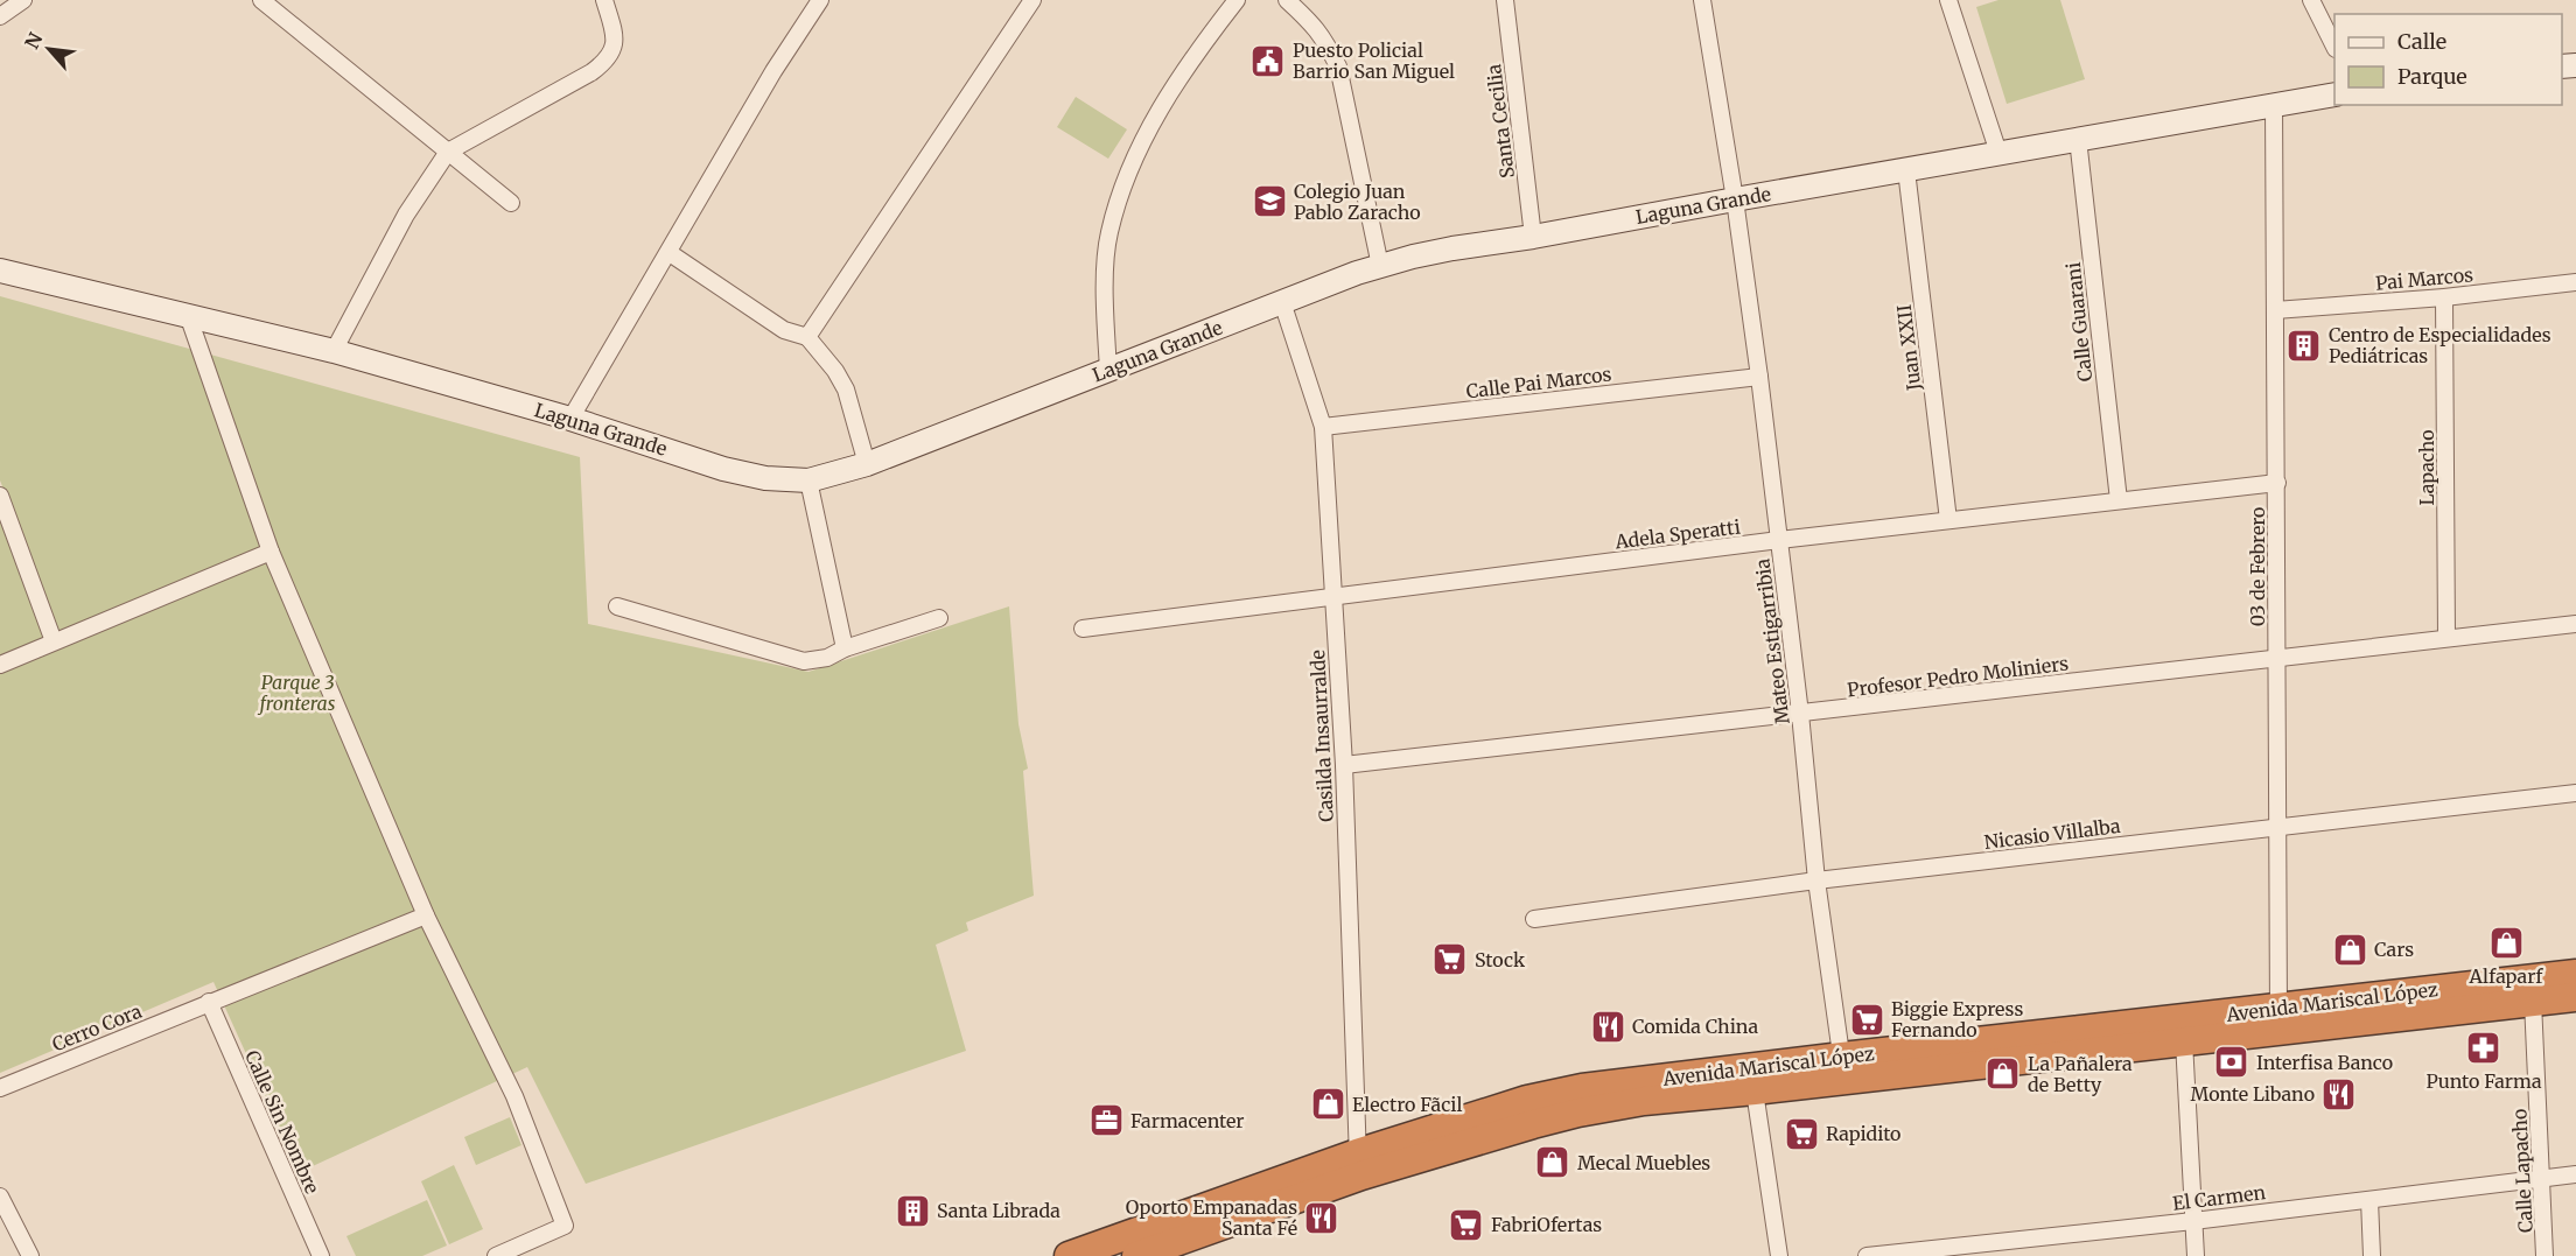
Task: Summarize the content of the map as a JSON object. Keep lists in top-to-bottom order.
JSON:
{
  "streets": {
    "highway": ["Avenida Mariscal López"],
    "main road": ["Laguna Grande"],
    "street": [
      "Santa Cecilia",
      "Pai Marcos",
      "Calle Guarani",
      "Juan XXII",
      "Calle Pai Marcos",
      "Lapacho",
      "Adela Speratti",
      "03 de Febrero",
      "Mateo Estigarribia",
      "Profesor Pedro Moliniers",
      "Casilda Insaurralde",
      "Nicasio Villalba",
      "Cerro Cora",
      "Calle Sin Nombre",
      "Calle Lapacho",
      "El Carmen"
    ]
  },
  "crossings": [
    ["Santa Cecilia", "Laguna Grande"],
    ["Laguna Grande", "Calle Guarani"],
    ["Laguna Grande", "Juan XXII"],
    ["Laguna Grande", "03 de Febrero"],
    ["Laguna Grande", "Mateo Estigarribia"],
    ["Laguna Grande", "Casilda Insaurralde"],
    ["Pai Marcos", "Lapacho"],
    ["Pai Marcos", "03 de Febrero"],
    ["Calle Guarani", "Adela Speratti"],
    ["Juan XXII", "Adela Speratti"],
    ["Calle Pai Marcos", "Mateo Estigarribia"],
    ["Calle Pai Marcos", "Casilda Insaurralde"],
    ["Lapacho", "Profesor Pedro Moliniers"],
    ["Adela Speratti", "03 de Febrero"],
    ["Adela Speratti", "Mateo Estigarribia"],
    ["Adela Speratti", "Casilda Insaurralde"],
    ["03 de Febrero", "Profesor Pedro Moliniers"],
    ["03 de Febrero", "Nicasio Villalba"],
    ["03 de Febrero", "Avenida Mariscal López"],
    ["Mateo Estigarribia", "Profesor Pedro Moliniers"],
    ["Mateo Estigarribia", "Nicasio Villalba"],
    ["Mateo Estigarribia", "Avenida Mariscal López"],
    ["Profesor Pedro Moliniers", "Casilda Insaurralde"],
    ["Casilda Insaurralde", "Avenida Mariscal López"],
    ["Avenida Mariscal López", "Calle Lapacho"],
    ["Cerro Cora", "Calle Sin Nombre"],
    ["Calle Lapacho", "El Carmen"]
  ],
  "parks": ["Parque 3 fronteras"],
  "places": {
    "public building": ["Puesto Policial Barrio San Miguel"],
    "school or university": ["Colegio Juan Pablo Zaracho"],
    "building": ["Centro de Especialidades Pediátricas", "Santa Librada"],
    "shop": [
      "Alfaparf",
      "Cars",
      "La Pañalera de Betty",
      "Electro Fãcil",
      "Mecal Muebles"
    ],
    "supermarket": [
      "Stock",
      "Biggie Express Fernando",
      "Rapidito",
      "FabriOfertas"
    ],
    "restaurant": ["Comida China", "Monte Libano", "Oporto Empanadas Santa Fé"],
    "pharmacy": ["Punto Farma"],
    "bank": ["Interfisa Banco"],
    "office": ["Farmacenter"]
  },
  "legend": ["Calle", "Parque"],
  "north": "top left"
}
